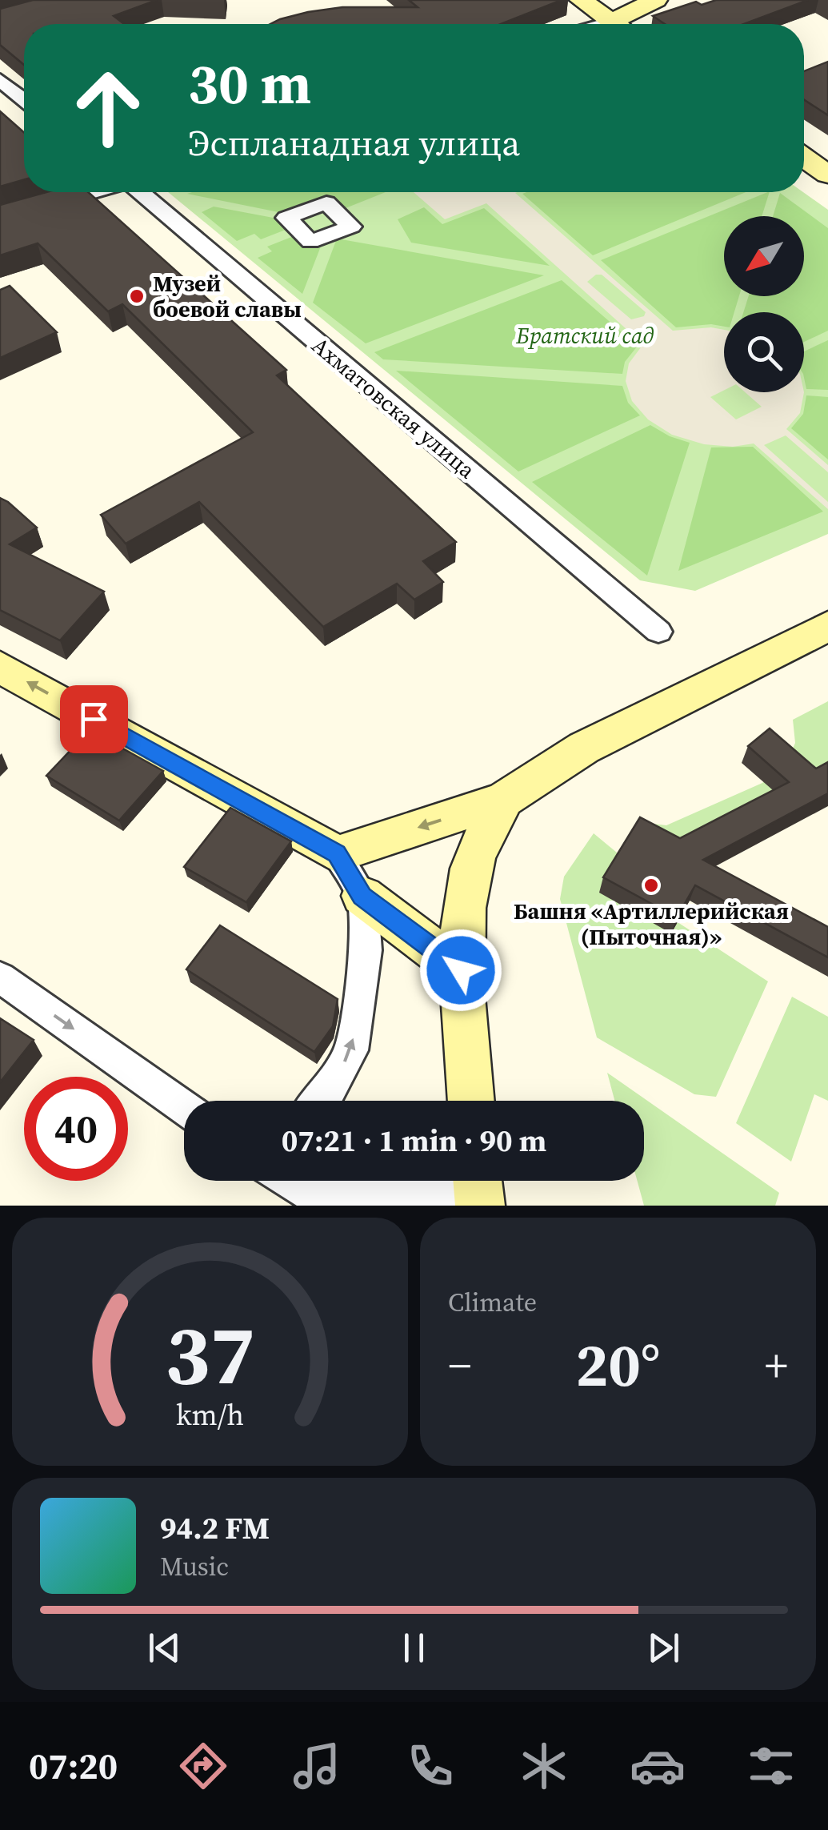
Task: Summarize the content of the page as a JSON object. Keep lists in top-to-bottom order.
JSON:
{
  "streets": {
    "street": ["Ахматовская улица"]
  },
  "parks": ["Братский сад"],
  "places": ["Музей боевой славы", "Башня «Артиллерийская (Пыточная)»"],
  "north": "bottom left",
  "page": {
    "turn": ["30 m", "Эспланадная улица"],
    "limit": "40",
    "trip": "07:21 · 1 min · 90 m",
    "tile": "Climate",
    "heat": ["−", "20°", "+"],
    "song": ["94.2 FM", "Music"],
    "tabs": "07:20",
    "gauge": ["37", "km/h"]
  }
}
